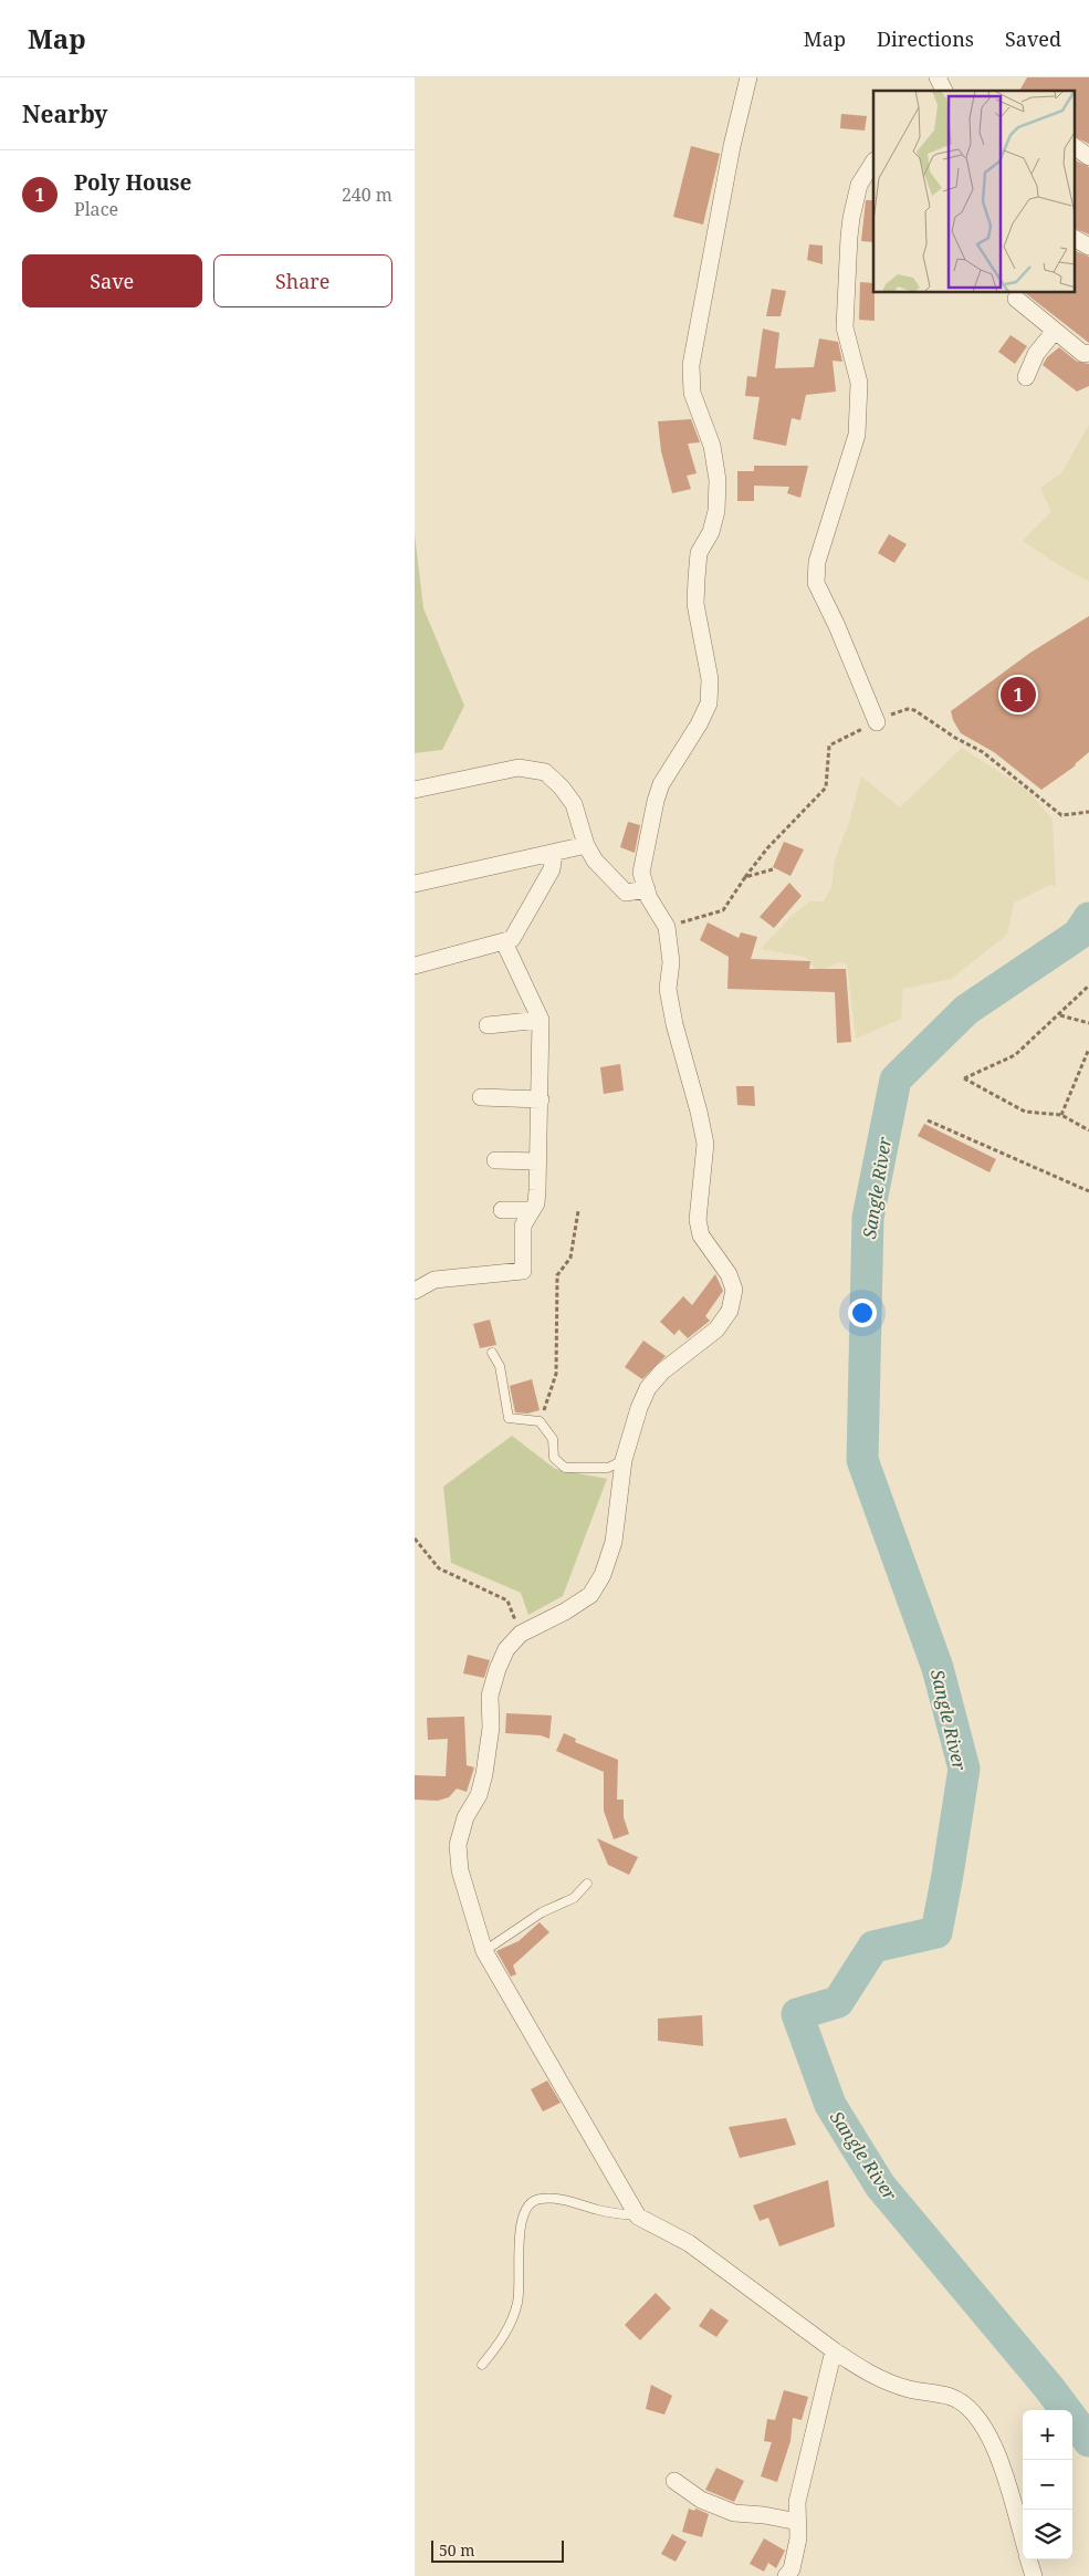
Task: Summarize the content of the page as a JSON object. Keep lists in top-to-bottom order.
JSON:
{
  "water": ["Sangle River"],
  "scale_bar": "50 m",
  "page": {
    "header": "Map",
    "nav": ["Map", "Directions", "Saved"],
    "heading": "Nearby",
    "list": [
      {
        "mark": "1",
        "name": "Poly House",
        "note": "Place",
        "value": "240 m"
      }
    ],
    "buttons": ["Save", "Share"],
    "pins": "1",
    "map_buttons": ["+", "−"],
    "scale": "50 m"
  }
}
